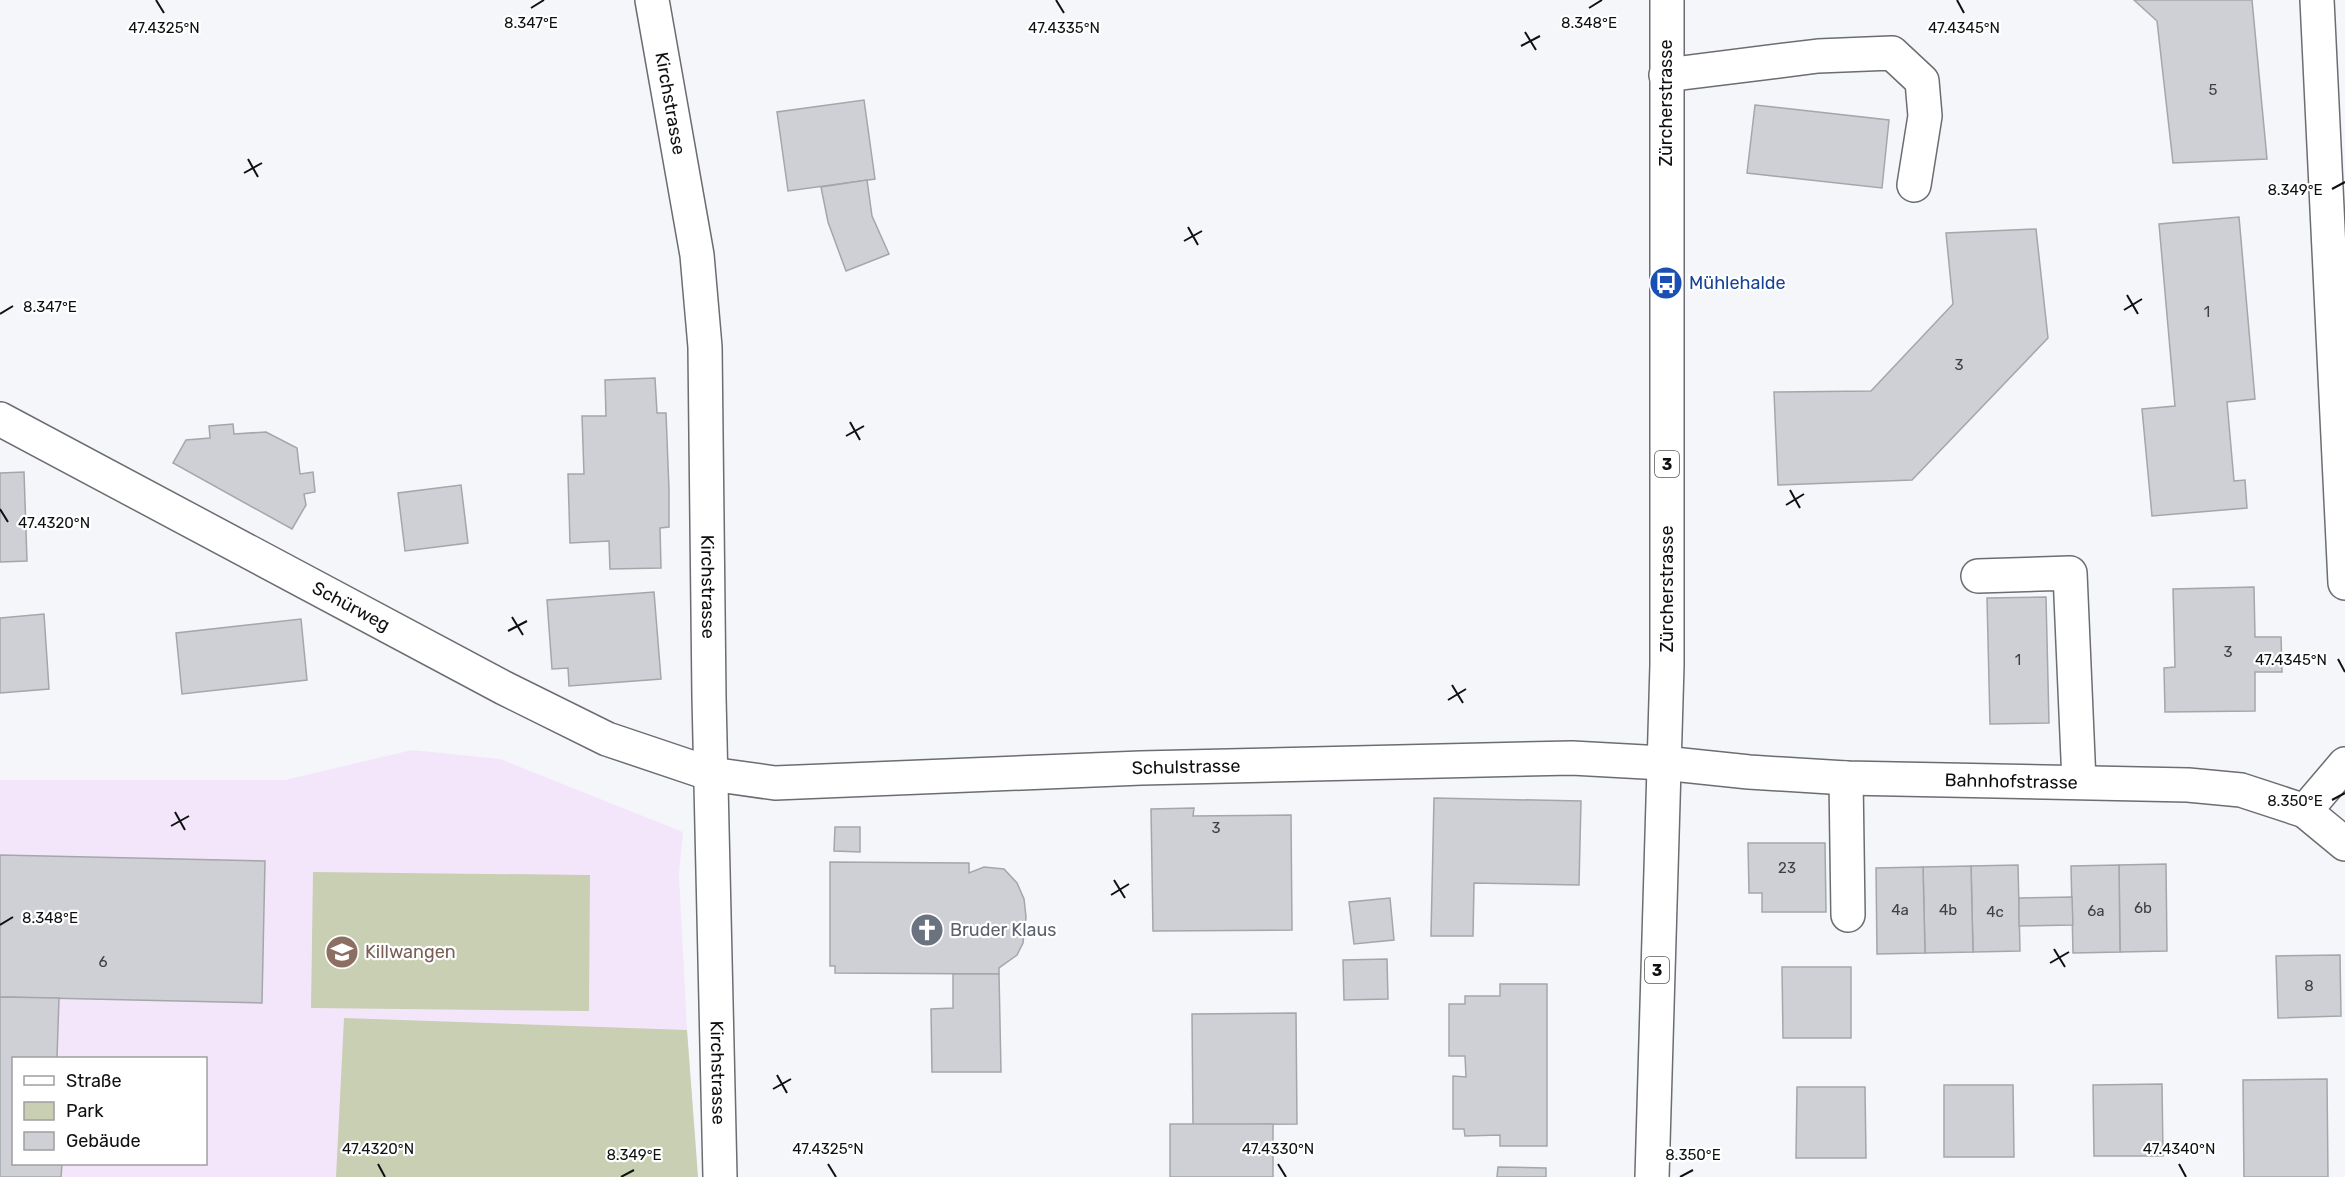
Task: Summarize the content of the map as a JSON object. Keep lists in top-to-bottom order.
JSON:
{
  "streets": {
    "street": [
      "Kirchstrasse",
      "Zürcherstrasse",
      "3",
      "Schürweg",
      "Schulstrasse",
      "Bahnhofstrasse"
    ]
  },
  "crossings": [
    ["Kirchstrasse", "Schürweg"],
    ["Kirchstrasse", "Schulstrasse"],
    ["Zürcherstrasse", "Schulstrasse"],
    ["Zürcherstrasse", "Bahnhofstrasse"],
    ["Schürweg", "Schulstrasse"],
    ["Schulstrasse", "Bahnhofstrasse"]
  ],
  "places": {
    "bus stop": ["Mühlehalde"],
    "church": ["Bruder Klaus"],
    "school or university": ["Killwangen"]
  },
  "house_numbers": [
    "5",
    "1",
    "3",
    "3",
    "1",
    "3",
    "23",
    "6b",
    "4a",
    "4b",
    "6a",
    "4c",
    "6",
    "8"
  ],
  "legend": ["Straße", "Park", "Gebäude"],
  "coordinates": [
    "8.347°E",
    "8.348°E",
    "47.4325°N",
    "47.4335°N",
    "47.4345°N",
    "8.349°E",
    "47.4320°N",
    "8.350°E",
    "47.4330°N",
    "47.4340°N"
  ]
}
